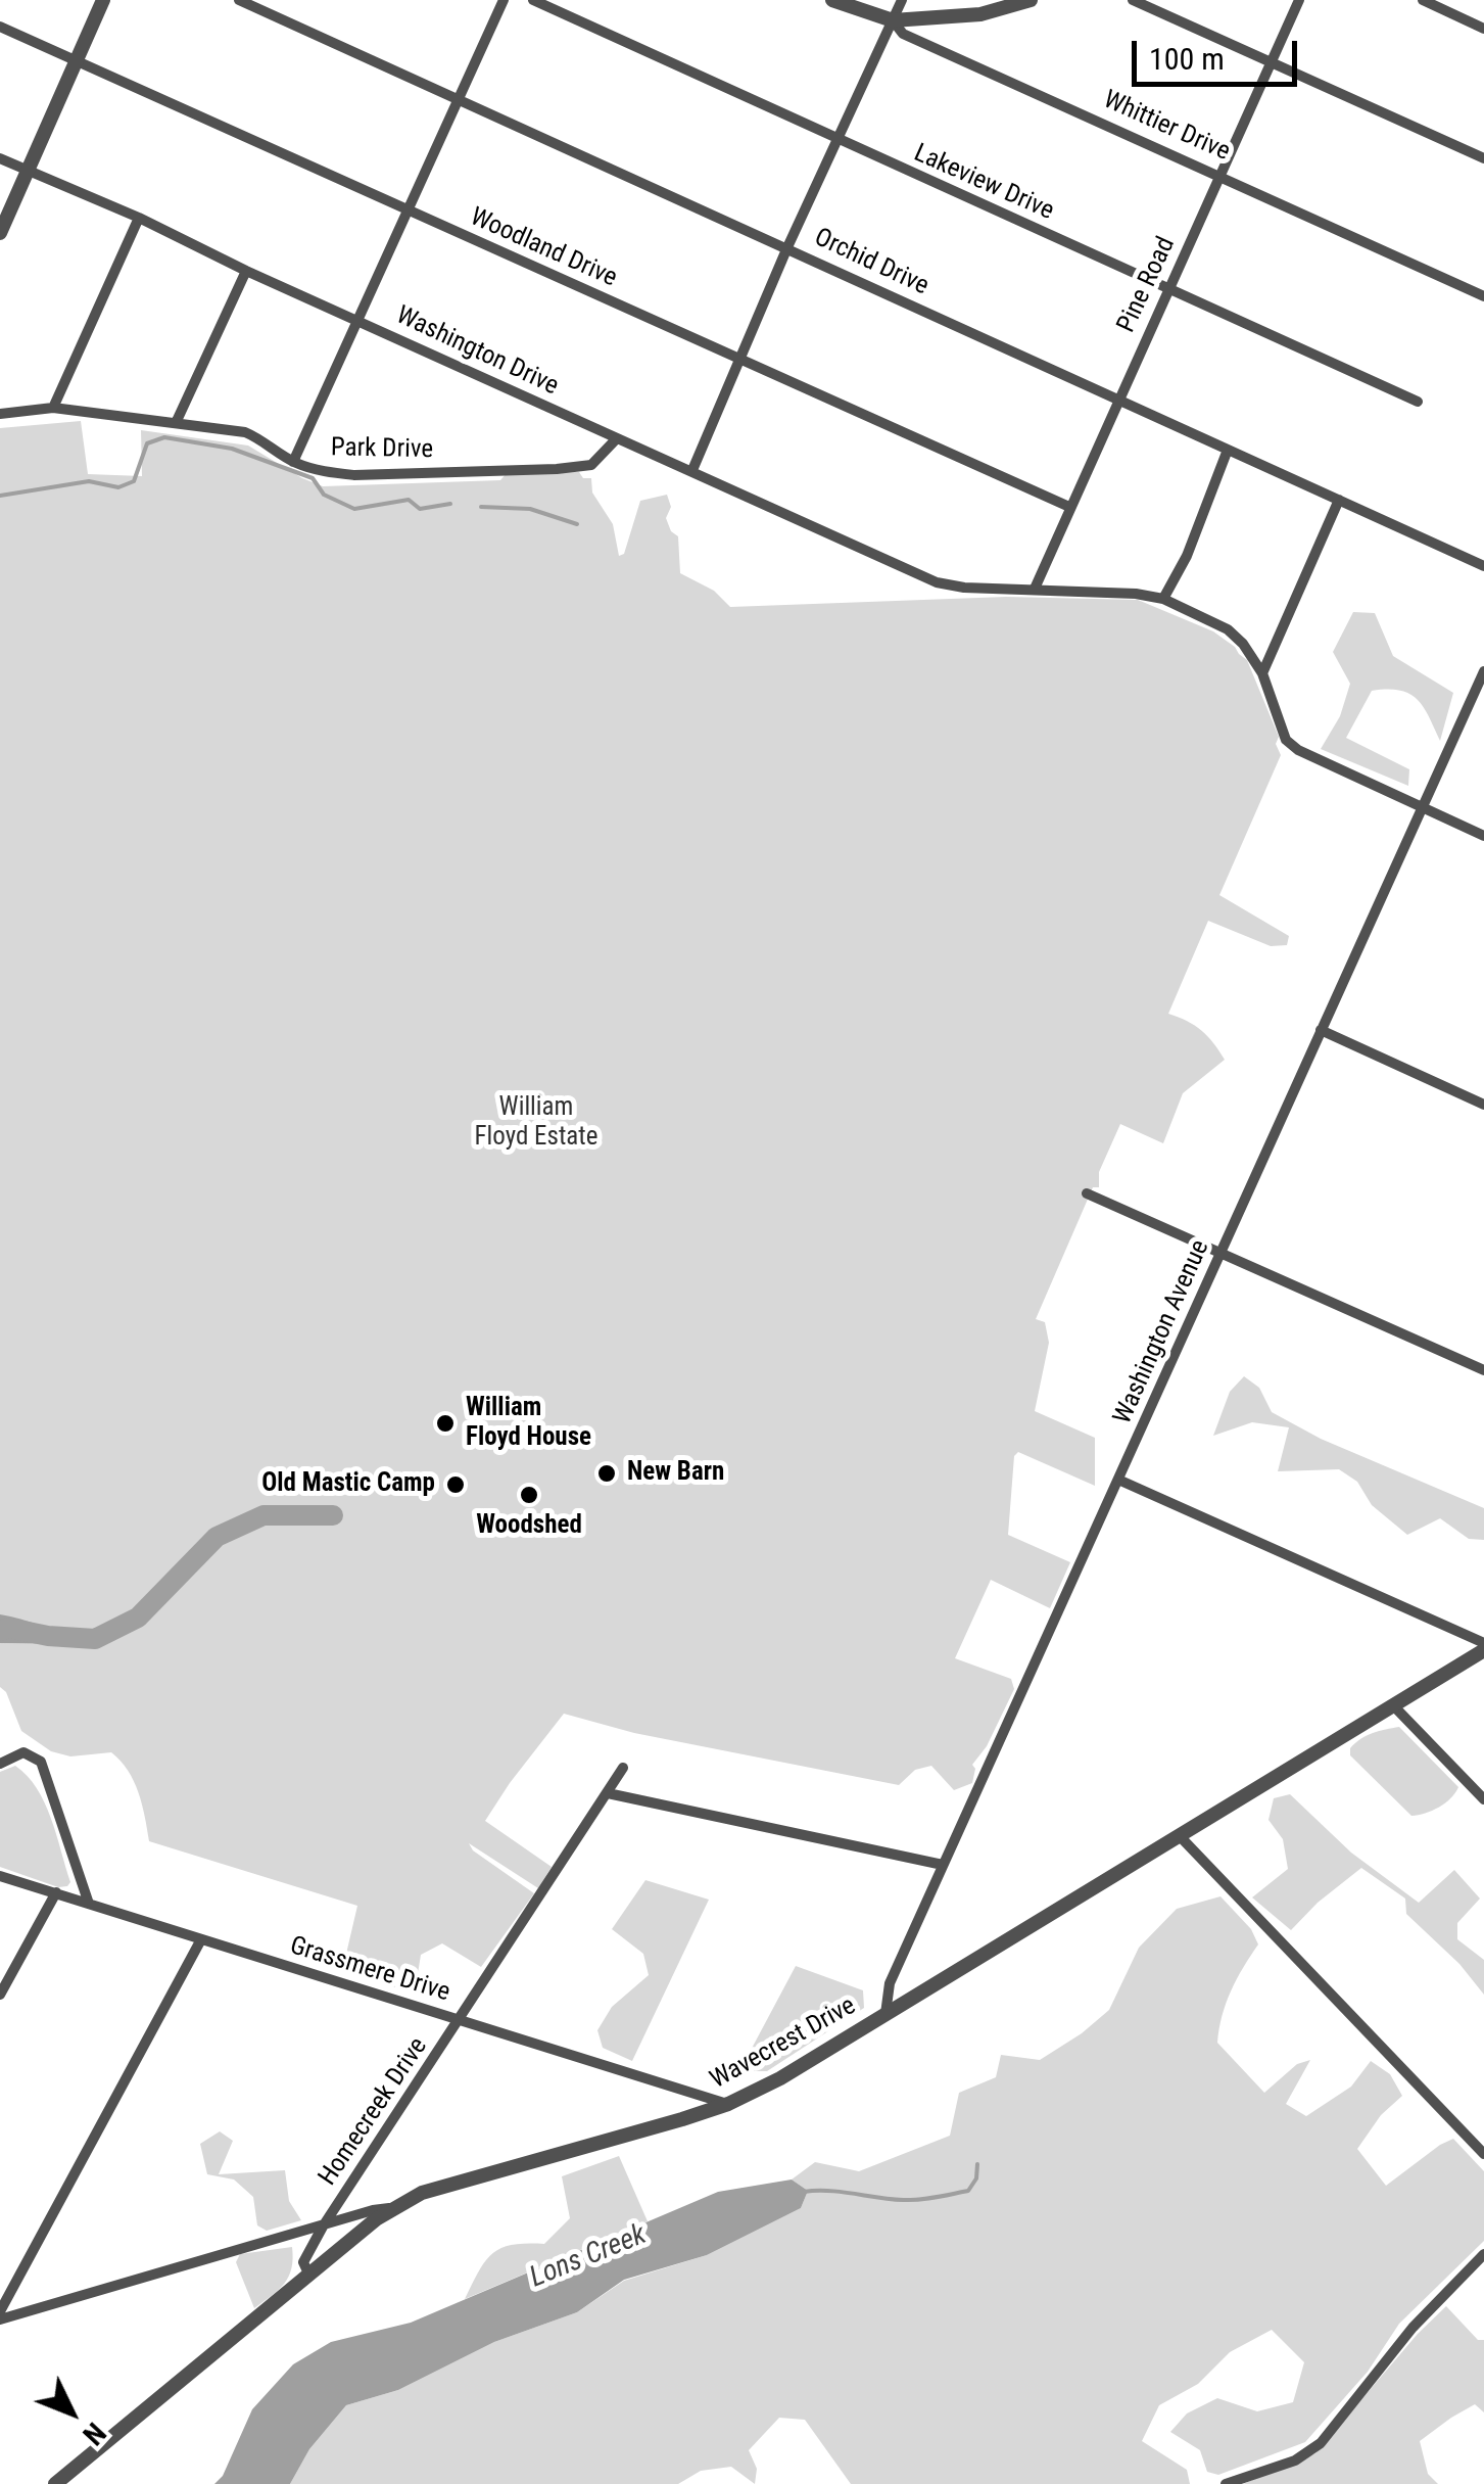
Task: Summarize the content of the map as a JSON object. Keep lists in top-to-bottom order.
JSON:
{
  "streets": {
    "street": [
      "Whittier Drive",
      "Lakeview Drive",
      "Woodland Drive",
      "Orchid Drive",
      "Pine Road",
      "Washington Drive",
      "Park Drive",
      "Washington Avenue",
      "Grassmere Drive",
      "Wavecrest Drive",
      "Homecreek Drive"
    ]
  },
  "crossings": [
    ["Whittier Drive", "Pine Road"],
    ["Lakeview Drive", "Pine Road"],
    ["Woodland Drive", "Pine Road"],
    ["Orchid Drive", "Pine Road"],
    ["Pine Road", "Washington Drive"],
    ["Washington Drive", "Park Drive"],
    ["Washington Avenue", "Wavecrest Drive"],
    ["Grassmere Drive", "Wavecrest Drive"],
    ["Grassmere Drive", "Homecreek Drive"],
    ["Wavecrest Drive", "Homecreek Drive"]
  ],
  "water": ["Lons Creek"],
  "parks": ["William Floyd Estate"],
  "places": [
    "William Floyd House",
    "New Barn",
    "Old Mastic Camp",
    "Woodshed"
  ],
  "scale_bar": "100 m",
  "north": "bottom right"
}
